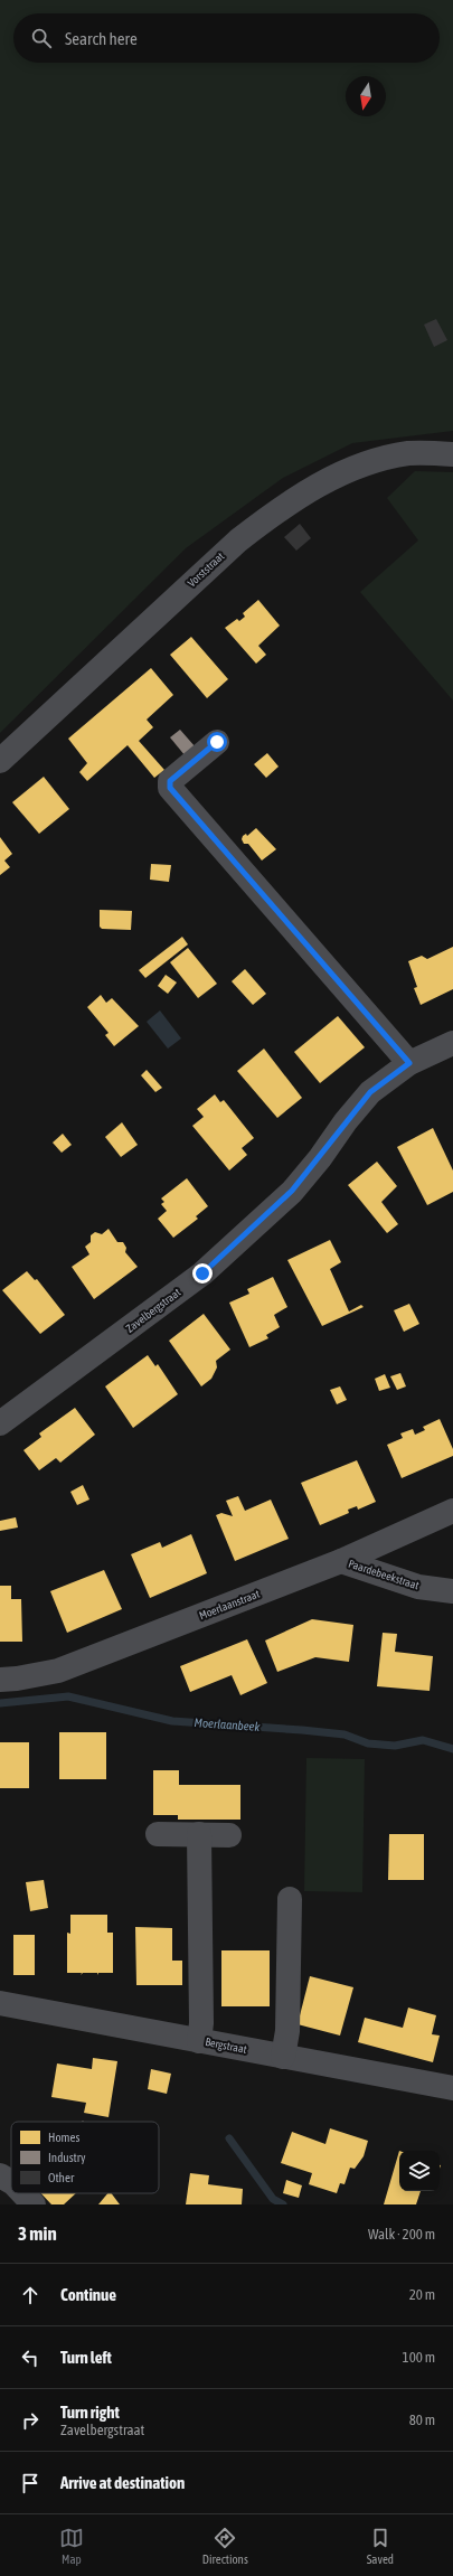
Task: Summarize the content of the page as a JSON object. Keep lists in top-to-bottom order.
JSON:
{
  "streets": {
    "street": [
      "Vorststraat",
      "Zavelbergstraat",
      "Paardebeekstraat",
      "Moerlaanstraat",
      "Bergstraat"
    ]
  },
  "crossings": [
    ["Paardebeekstraat", "Moerlaanstraat"]
  ],
  "water": ["Moerlaanbeek"],
  "legend": ["Homes", "Industry", "Other"],
  "north": "bottom",
  "page": {
    "search": "Search here",
    "heading": ["3 min", "Walk · 200 m"],
    "list": [
      ["Continue", "20 m"],
      ["Turn left", "100 m"],
      ["Turn right", "Zavelbergstraat", "80 m"],
      "Arrive at destination"
    ],
    "nav": ["Map", "Directions", "Saved"]
  }
}
